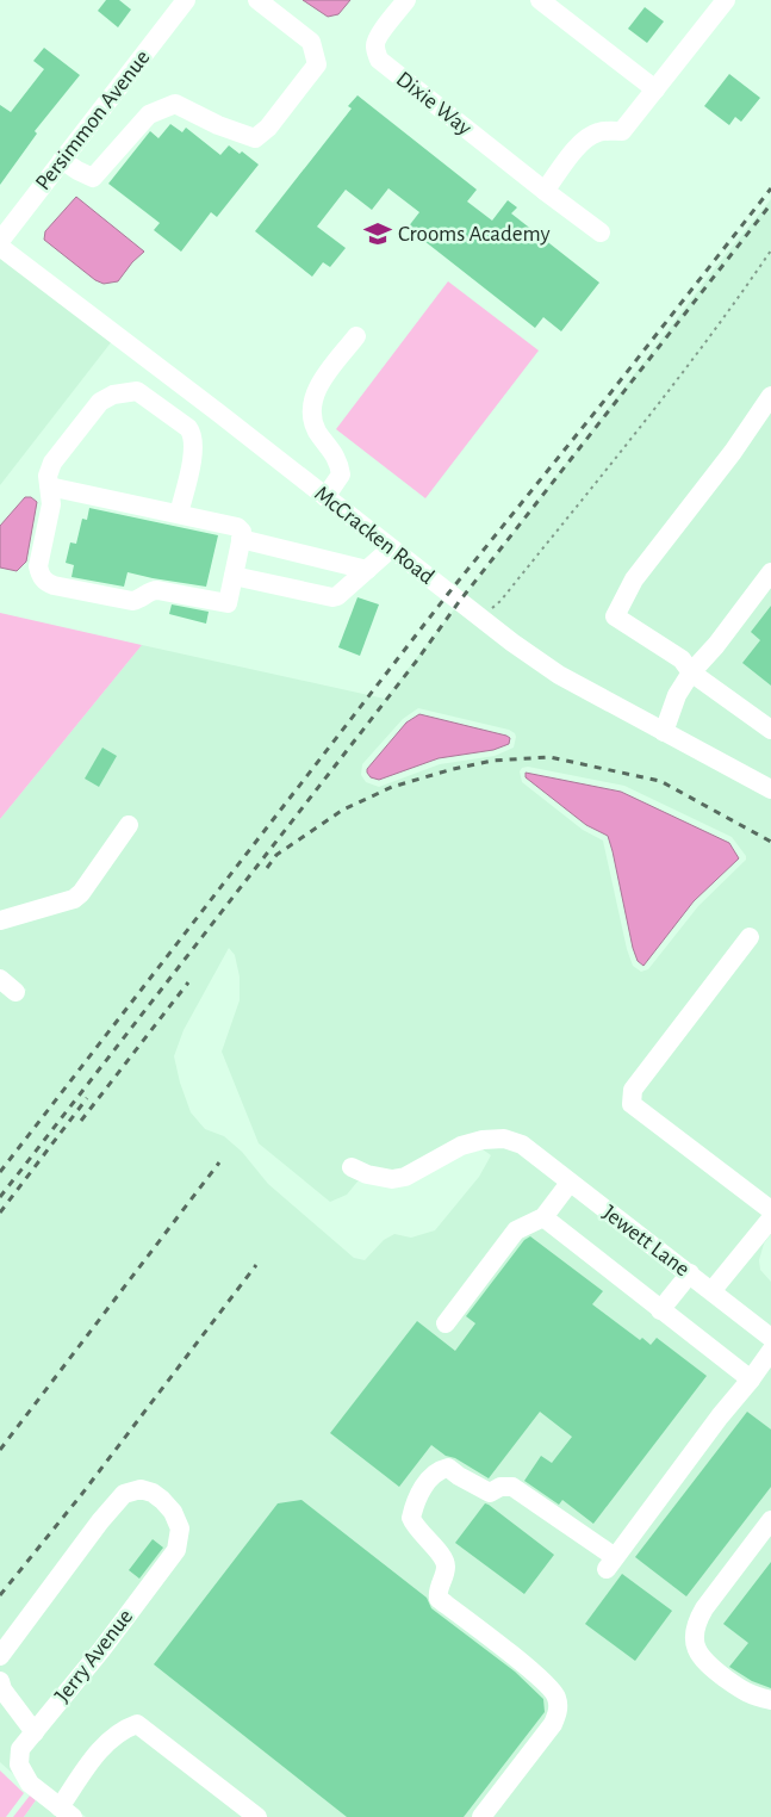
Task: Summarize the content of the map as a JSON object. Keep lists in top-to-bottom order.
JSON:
{
  "streets": {
    "street": [
      "Dixie Way",
      "Persimmon Avenue",
      "McCracken Road",
      "Jewett Lane",
      "Jerry Avenue"
    ]
  },
  "places": {
    "school or university": ["Crooms Academy"]
  }
}
